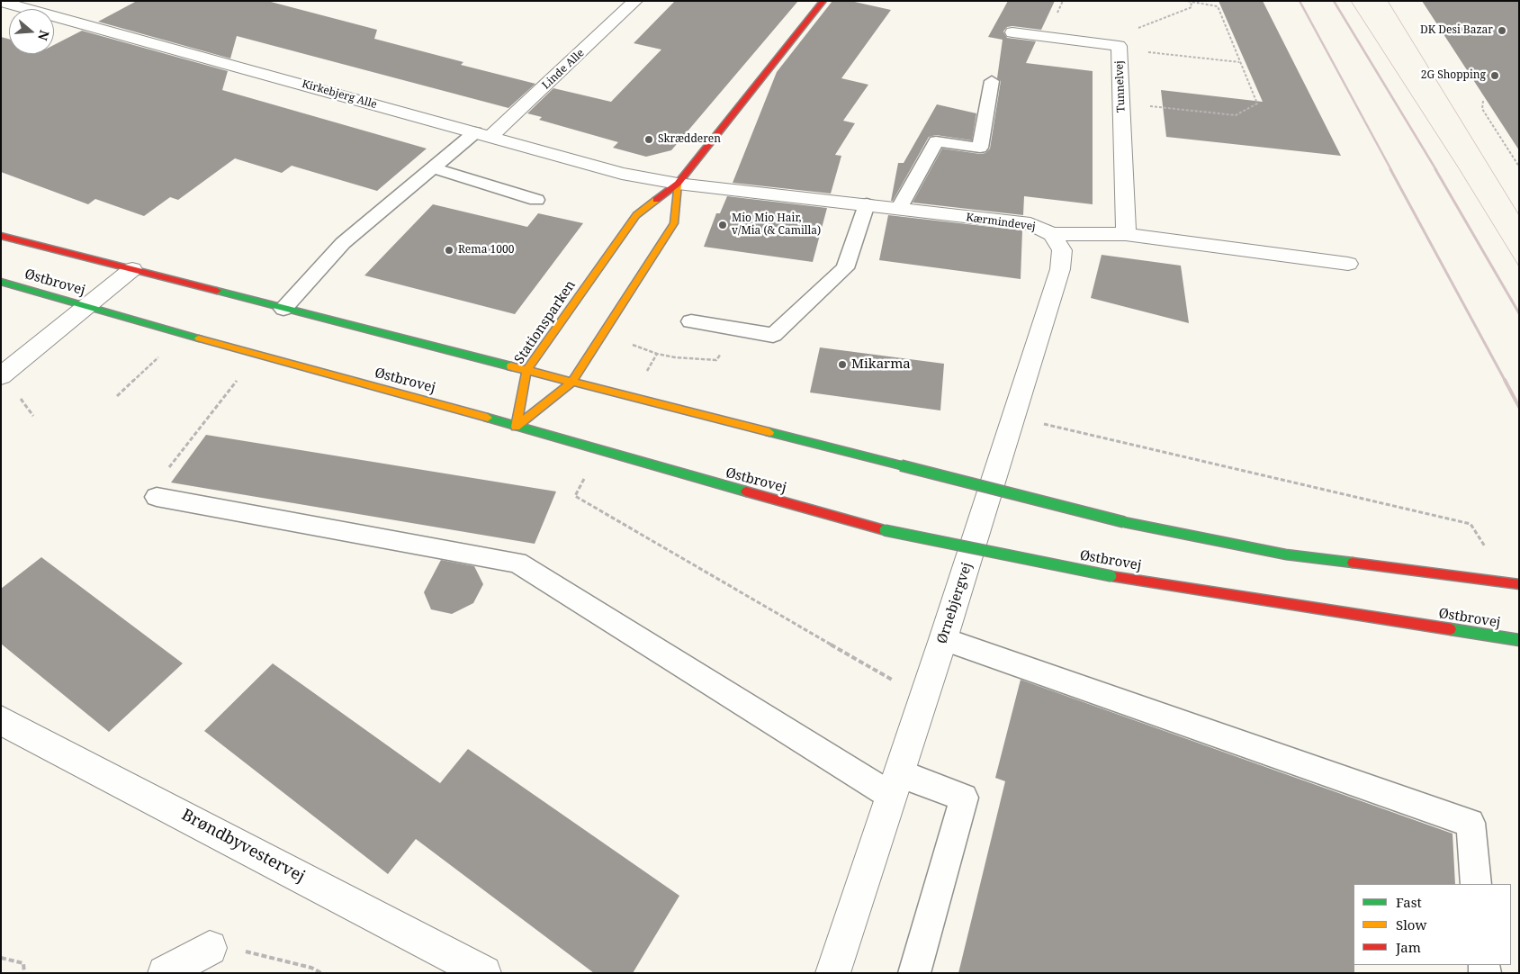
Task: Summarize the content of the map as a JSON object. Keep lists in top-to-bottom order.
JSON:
{
  "streets": {
    "street": [
      "Linde Alle",
      "Tunnelvej",
      "Kirkebjerg Alle",
      "Kærmindevej",
      "Østbrovej",
      "Stationsparken",
      "Ørnebjergvej",
      "Brøndbyvestervej"
    ]
  },
  "crossings": [
    ["Linde Alle", "Kirkebjerg Alle"],
    ["Tunnelvej", "Kærmindevej"],
    ["Kirkebjerg Alle", "Kærmindevej"],
    ["Kirkebjerg Alle", "Stationsparken"],
    ["Kærmindevej", "Stationsparken"],
    ["Kærmindevej", "Ørnebjergvej"],
    ["Østbrovej", "Stationsparken"]
  ],
  "places": [
    "DK Desi Bazar",
    "2G Shopping",
    "Skrædderen",
    "Mio Mio Hair, v/Mia (& Camilla)",
    "Rema 1000",
    "Mikarma"
  ],
  "legend": ["Fast", "Slow", "Jam"],
  "north": "right"
}
